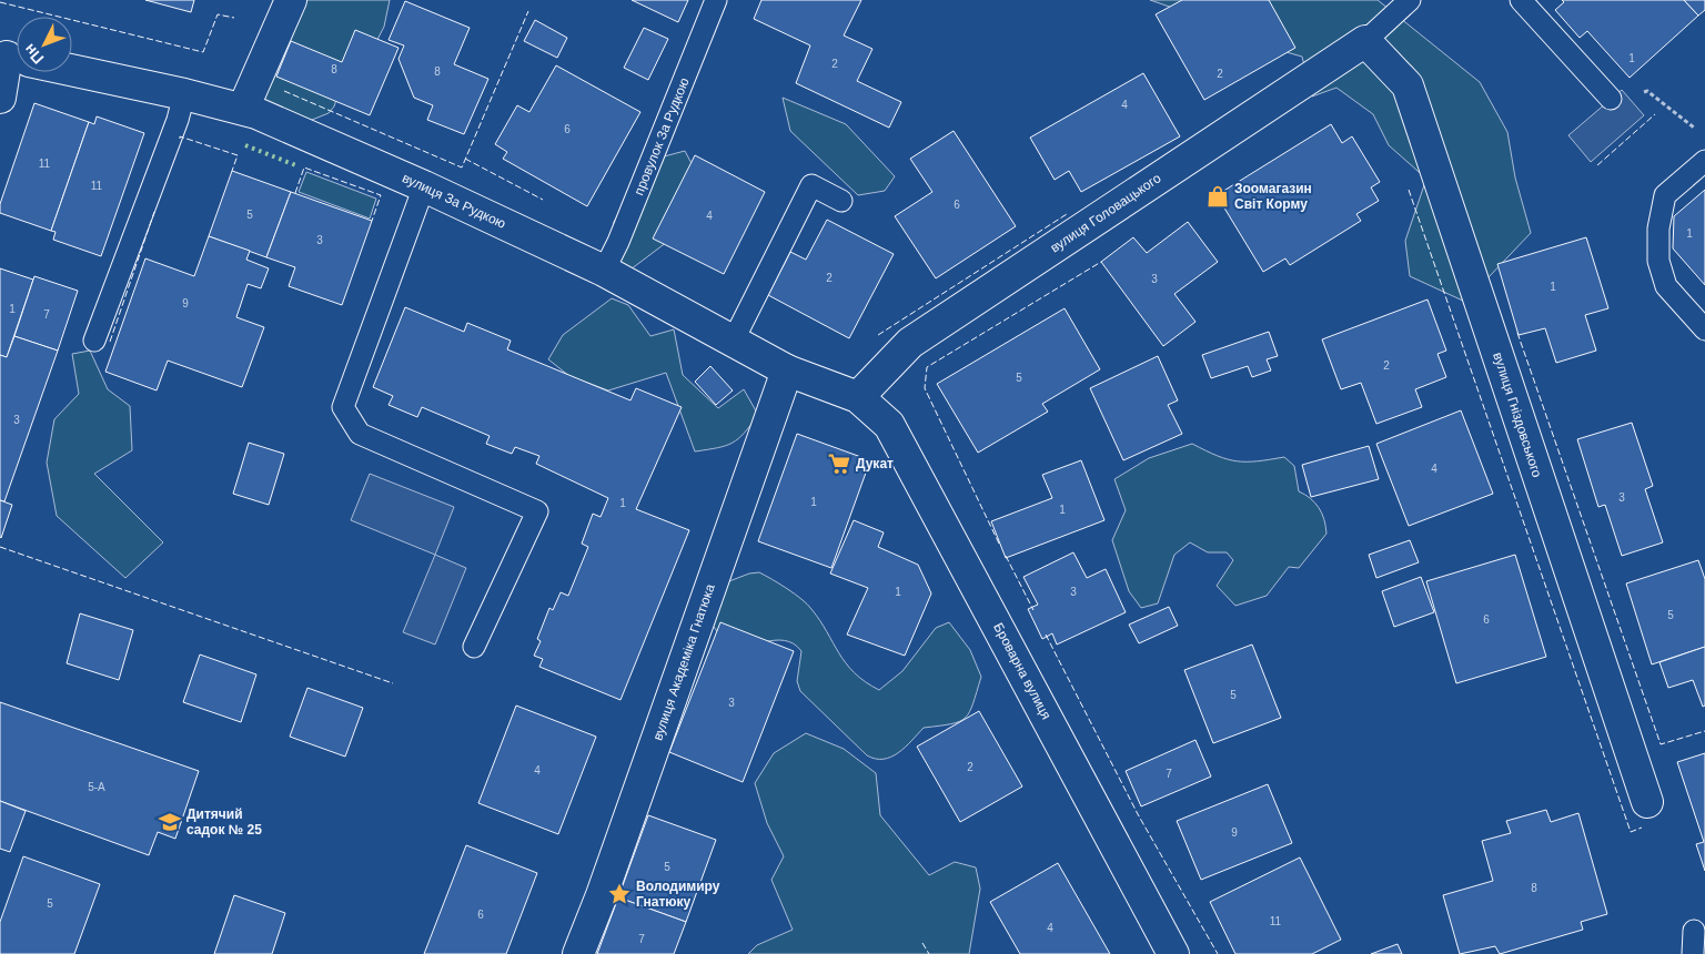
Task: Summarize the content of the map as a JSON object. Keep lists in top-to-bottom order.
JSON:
{
  "streets": {
    "street": [
      "вулиця За Рудкою",
      "вулиця Головацького",
      "вулиця Гніздовського",
      "вулиця Академіка Гнатюка",
      "Броварна вулиця"
    ],
    "lane": ["провулок За Рудкою"]
  },
  "crossings": [
    ["провулок За Рудкою", "вулиця За Рудкою"],
    ["вулиця За Рудкою", "вулиця Головацького"],
    ["вулиця За Рудкою", "вулиця Академіка Гнатюка"],
    ["вулиця За Рудкою", "Броварна вулиця"],
    ["вулиця Головацького", "вулиця Гніздовського"],
    ["вулиця Головацького", "Броварна вулиця"]
  ],
  "places": {
    "shop": ["Зоомагазин Світ Корму"],
    "supermarket": ["Дукат"],
    "school or university": ["Дитячий садок № 25"],
    "place": ["Володимиру Гнатюку"]
  },
  "house_numbers": [
    "1",
    "2",
    "8",
    "8",
    "2",
    "4",
    "6",
    "11",
    "11",
    "6",
    "5",
    "4",
    "1",
    "3",
    "2",
    "3",
    "1",
    "9",
    "1",
    "7",
    "2",
    "5",
    "3",
    "4",
    "3",
    "1",
    "1",
    "1",
    "1",
    "3",
    "5",
    "6",
    "5",
    "3",
    "2",
    "4",
    "7",
    "5-А",
    "9",
    "5",
    "8",
    "5",
    "6",
    "11",
    "4",
    "7"
  ],
  "north": "bottom left"
}
